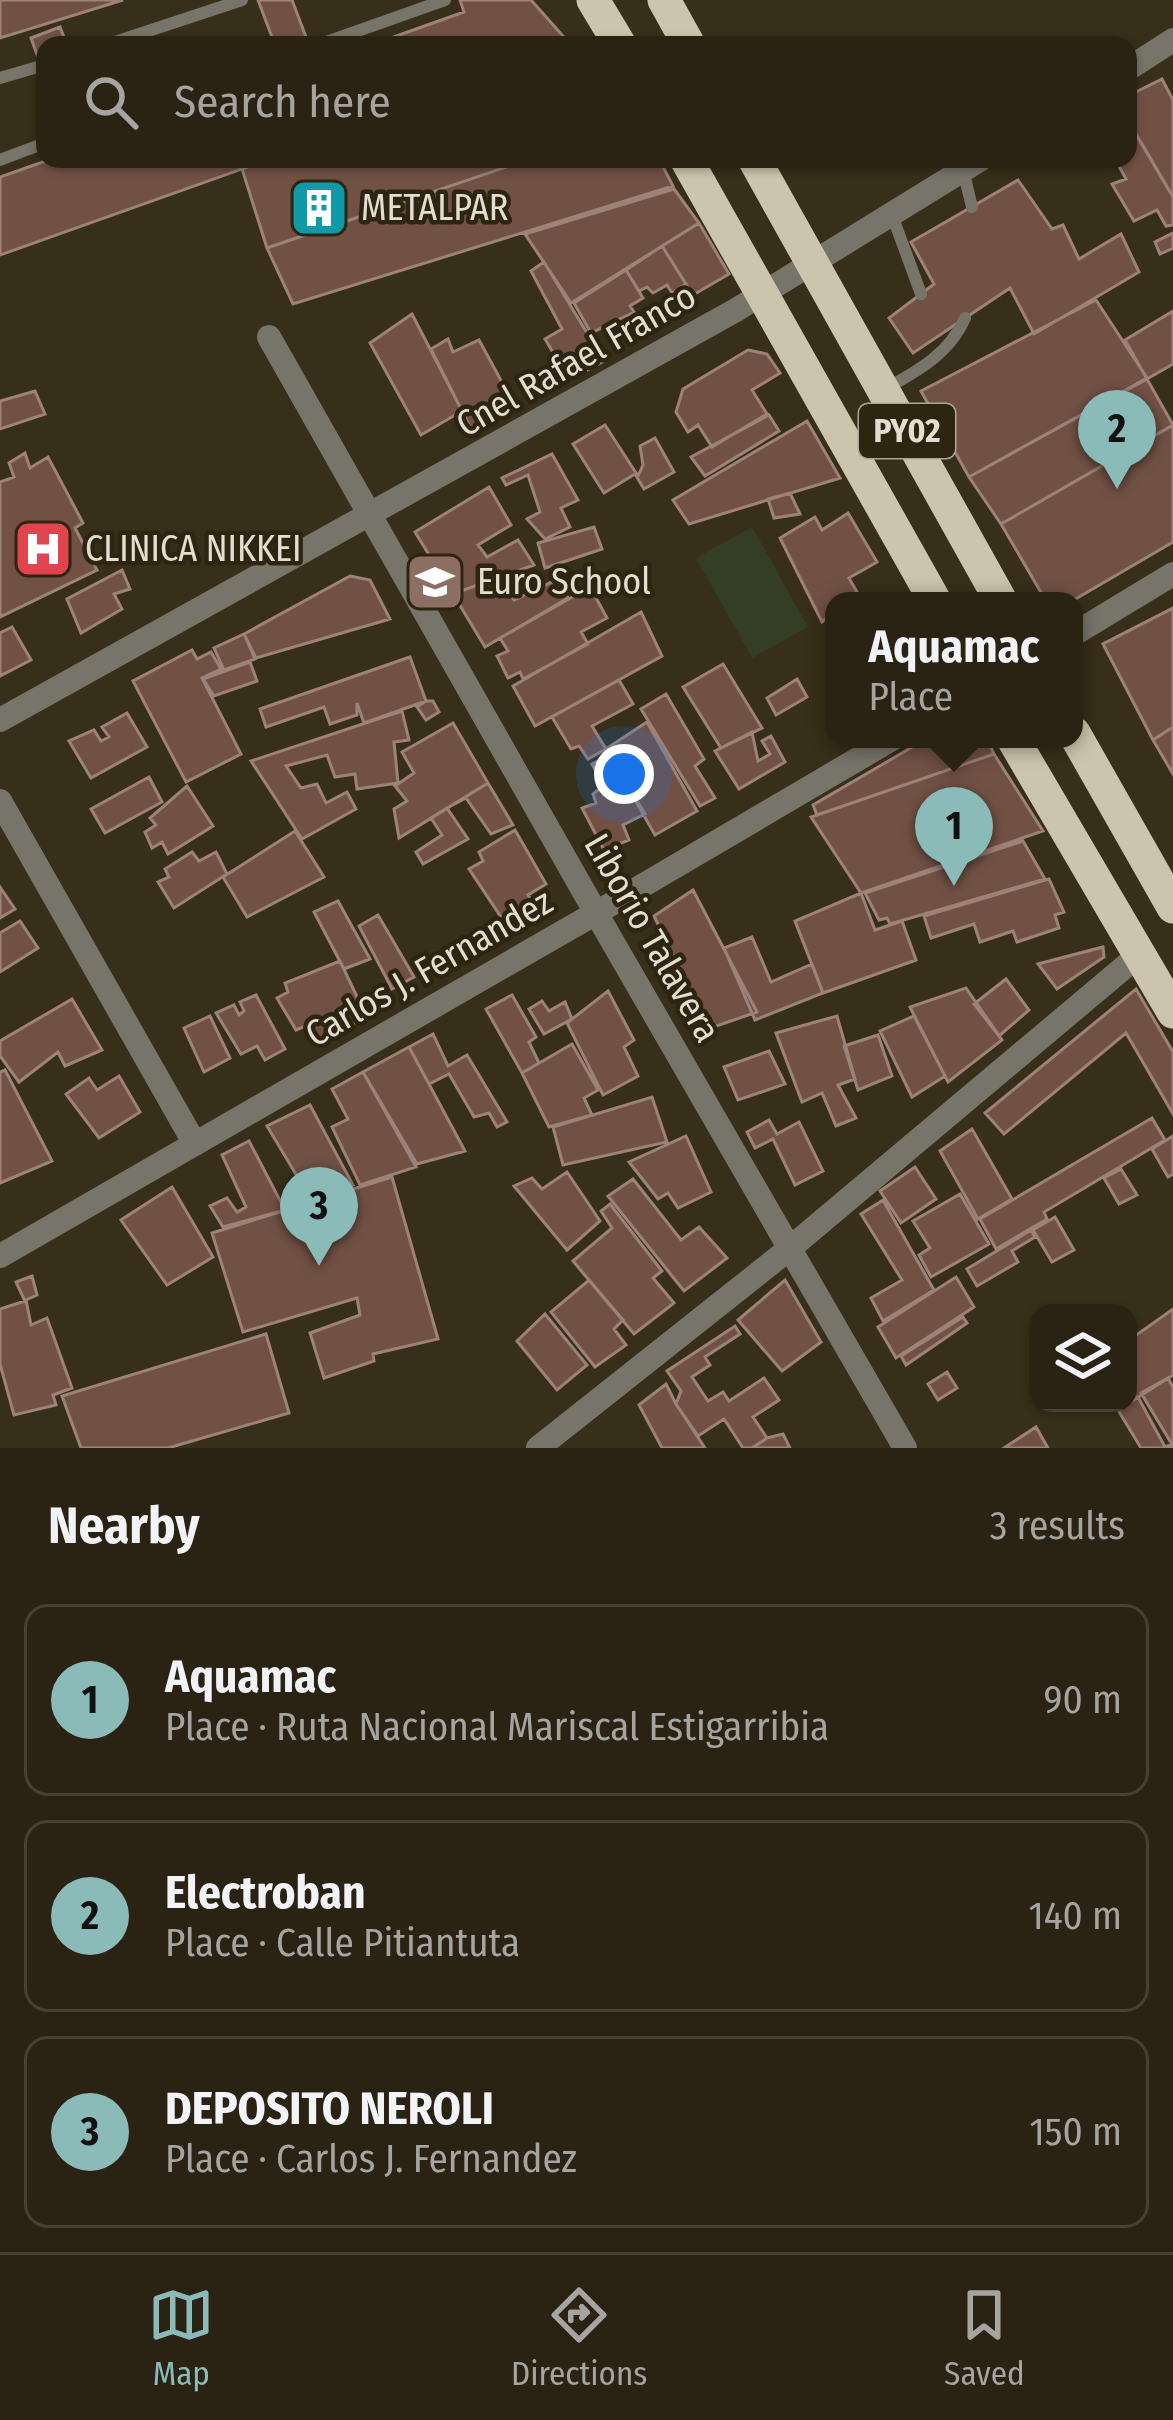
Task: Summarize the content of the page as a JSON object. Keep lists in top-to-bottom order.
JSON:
{
  "streets": {
    "highway": ["PY02"],
    "street": ["Cnel Rafael Franco", "Liborio Talavera", "Carlos J. Fernandez"]
  },
  "crossings": [
    ["Cnel Rafael Franco", "PY02"],
    ["Cnel Rafael Franco", "Liborio Talavera"],
    ["Liborio Talavera", "Carlos J. Fernandez"]
  ],
  "places": {
    "building": ["METALPAR"],
    "hospital": ["CLINICA NIKKEI"],
    "school or university": ["Euro School"]
  },
  "page": {
    "search": "Search here",
    "pins": ["2", "1", "3"],
    "popup": ["Aquamac", "Place"],
    "heading": ["Nearby", "3 results"],
    "list": [
      {
        "mark": "1",
        "name": "Aquamac",
        "note": "Place · Ruta Nacional Mariscal Estigarribia",
        "value": "90 m"
      },
      {
        "mark": "2",
        "name": "Electroban",
        "note": "Place · Calle Pitiantuta",
        "value": "140 m"
      },
      {
        "mark": "3",
        "name": "DEPOSITO NEROLI",
        "note": "Place · Carlos J. Fernandez",
        "value": "150 m"
      }
    ],
    "nav": ["Map", "Directions", "Saved"]
  }
}
